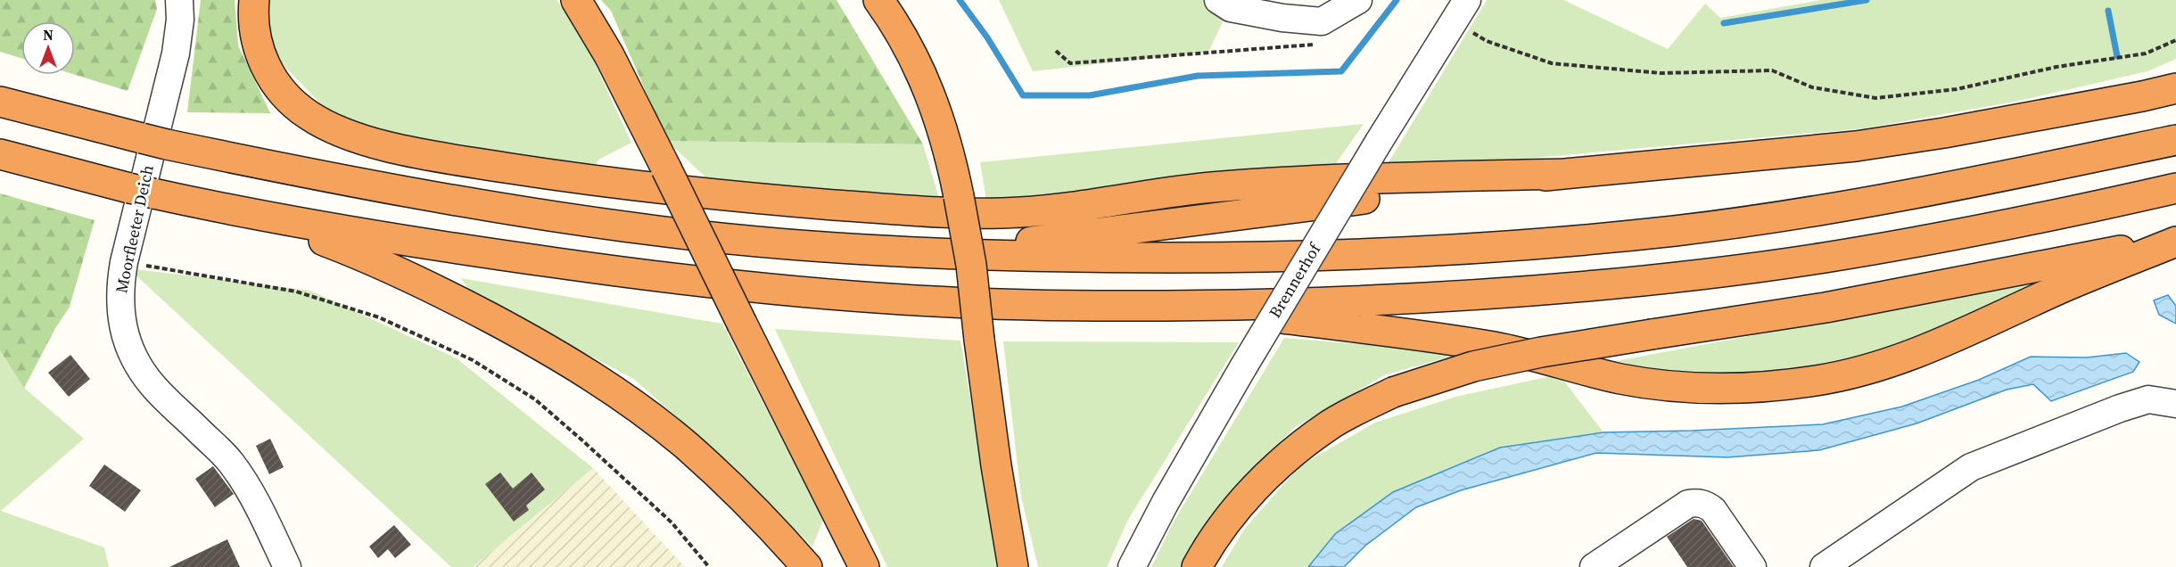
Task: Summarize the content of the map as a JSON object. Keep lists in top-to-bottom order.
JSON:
{
  "streets": {
    "street": ["Moorfleeter Deich", "Brennerhof"]
  },
  "north": "top"
}
